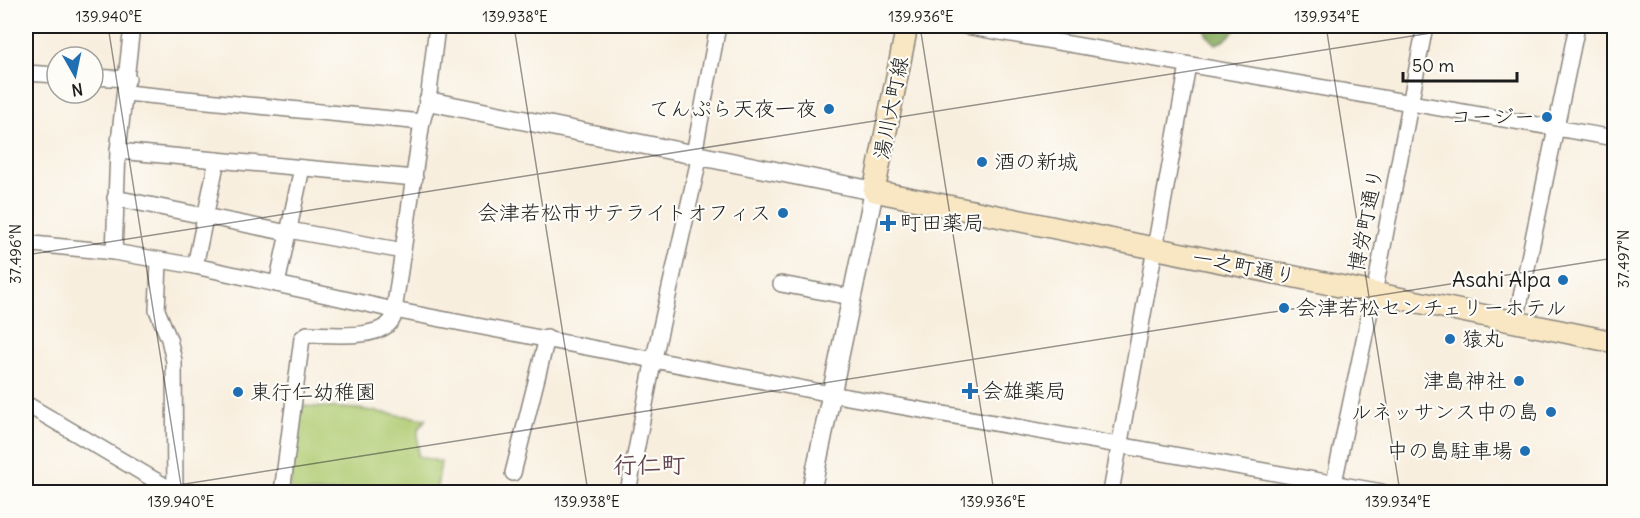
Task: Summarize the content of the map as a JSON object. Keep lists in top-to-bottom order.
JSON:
{
  "streets": {
    "main road": ["湯川大町線", "一之町通り"],
    "street": ["博労町通り"]
  },
  "crossings": [
    ["湯川大町線", "一之町通り"],
    ["博労町通り", "一之町通り"]
  ],
  "districts": ["行仁町"],
  "places": {
    "other": [
      "てんぷら天夜一夜",
      "コージー",
      "酒の新城",
      "会津若松市サテライトオフィス",
      "Asahi Alpa",
      "会津若松センチェリーホテル",
      "猿丸",
      "津島神社",
      "東行仁幼稚園",
      "ルネッサンス中の島",
      "中の島駐車場"
    ],
    "health": ["町田薬局", "会雄薬局"]
  },
  "scale_bar": "50 m",
  "north": "bottom",
  "coordinates": [
    "139.940°E",
    "139.938°E",
    "139.936°E",
    "139.934°E",
    "37.496°N",
    "37.497°N"
  ]
}
